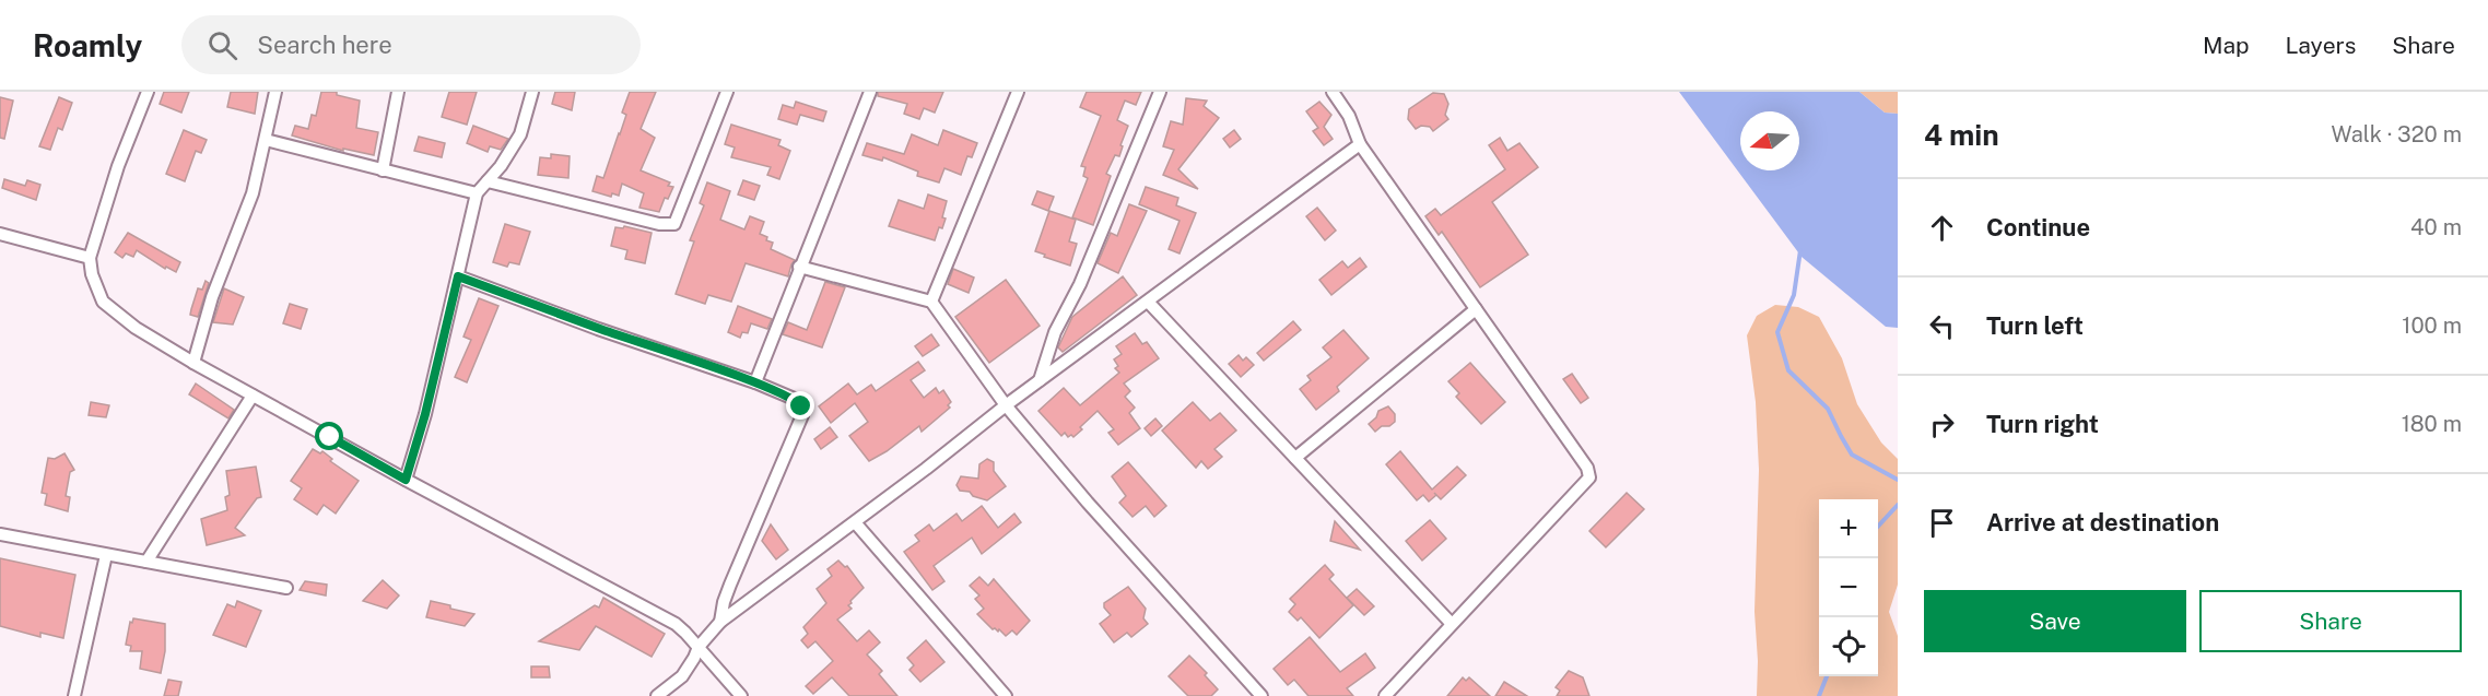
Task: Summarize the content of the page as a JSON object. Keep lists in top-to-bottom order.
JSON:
{
  "north": "left",
  "page": {
    "header": "Roamly",
    "search": "Search here",
    "nav": ["Map", "Layers", "Share"],
    "heading": ["4 min", "Walk · 320 m"],
    "list": [
      ["Continue", "40 m"],
      ["Turn left", "100 m"],
      ["Turn right", "180 m"],
      "Arrive at destination"
    ],
    "map_buttons": ["+", "−"],
    "buttons": ["Save", "Share"]
  }
}
